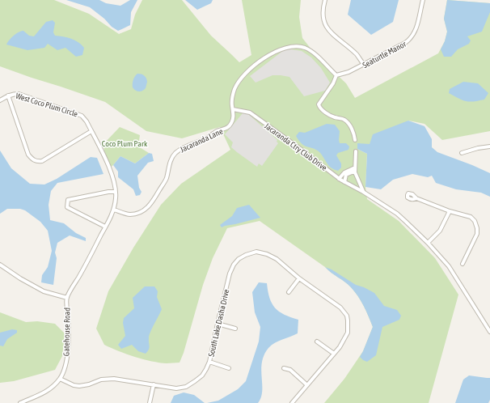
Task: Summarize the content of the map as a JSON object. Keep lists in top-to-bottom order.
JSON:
{
  "streets": {
    "street": [
      "Seaturtle Manor",
      "West Coco Plum Circle",
      "Jacaranda Lane",
      "Jacaranda Ctry Club Drive",
      "South Lake Dasha Drive",
      "Gatehouse Road"
    ]
  },
  "crossings": [
    ["Seaturtle Manor", "Jacaranda Lane"],
    ["West Coco Plum Circle", "Jacaranda Lane"],
    ["West Coco Plum Circle", "Gatehouse Road"],
    ["Jacaranda Lane", "Jacaranda Ctry Club Drive"],
    ["Jacaranda Lane", "Gatehouse Road"],
    ["South Lake Dasha Drive", "Gatehouse Road"]
  ],
  "parks": ["Coco Plum Park"]
}
